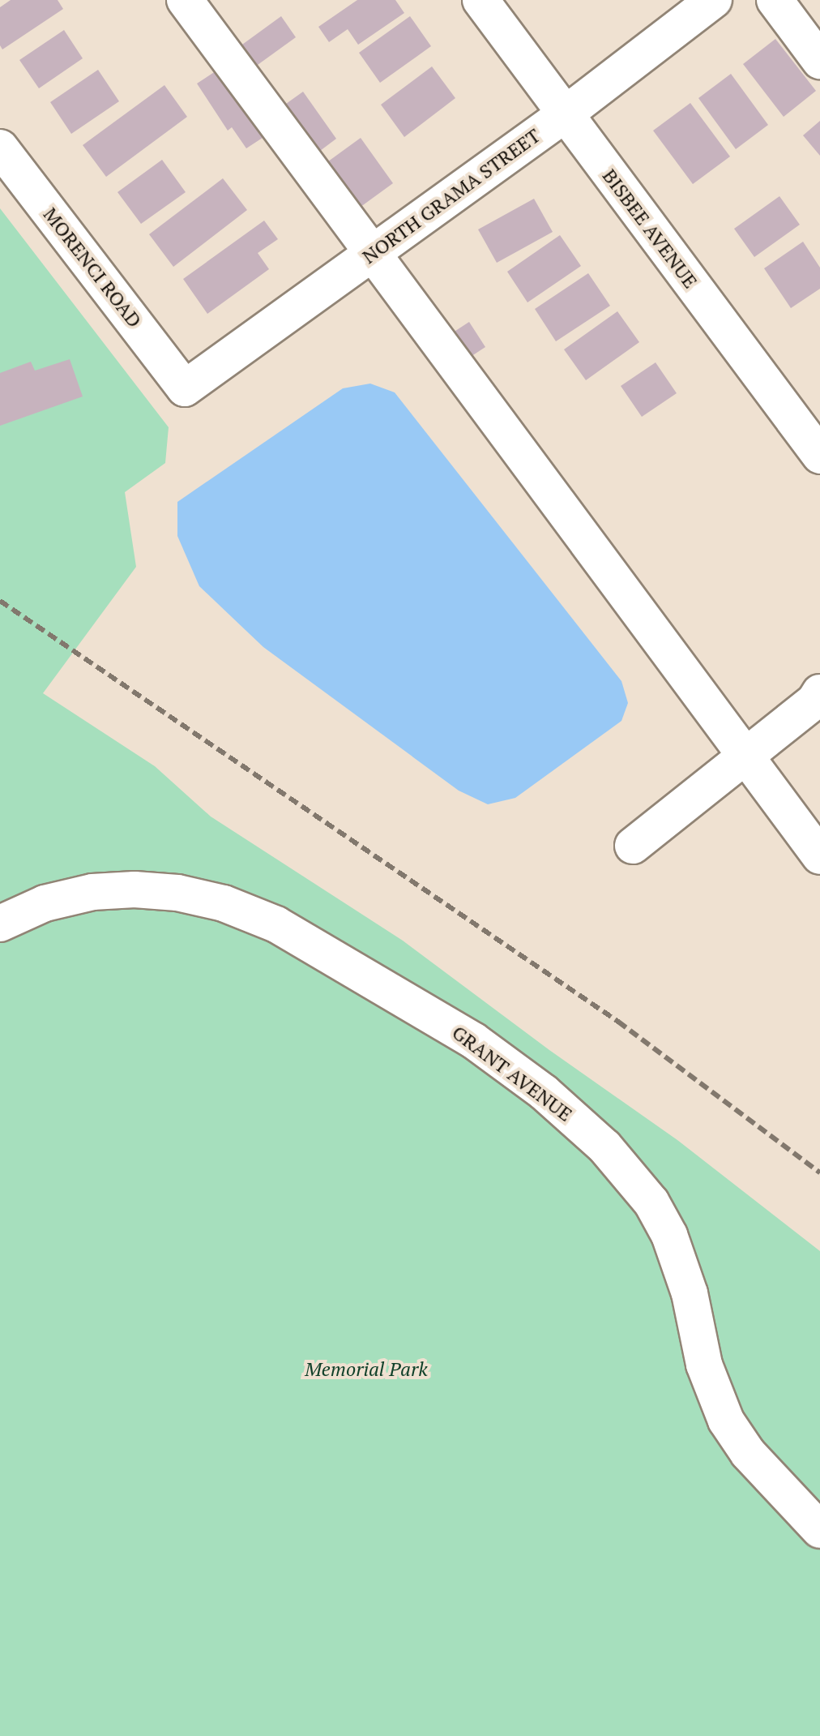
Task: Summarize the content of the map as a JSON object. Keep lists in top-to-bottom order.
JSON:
{
  "streets": {
    "street": [
      "NORTH GRAMA STREET",
      "BISBEE AVENUE",
      "MORENCI ROAD",
      "GRANT AVENUE"
    ]
  },
  "crossings": [
    ["NORTH GRAMA STREET", "BISBEE AVENUE"],
    ["NORTH GRAMA STREET", "MORENCI ROAD"]
  ],
  "parks": ["Memorial Park"]
}
